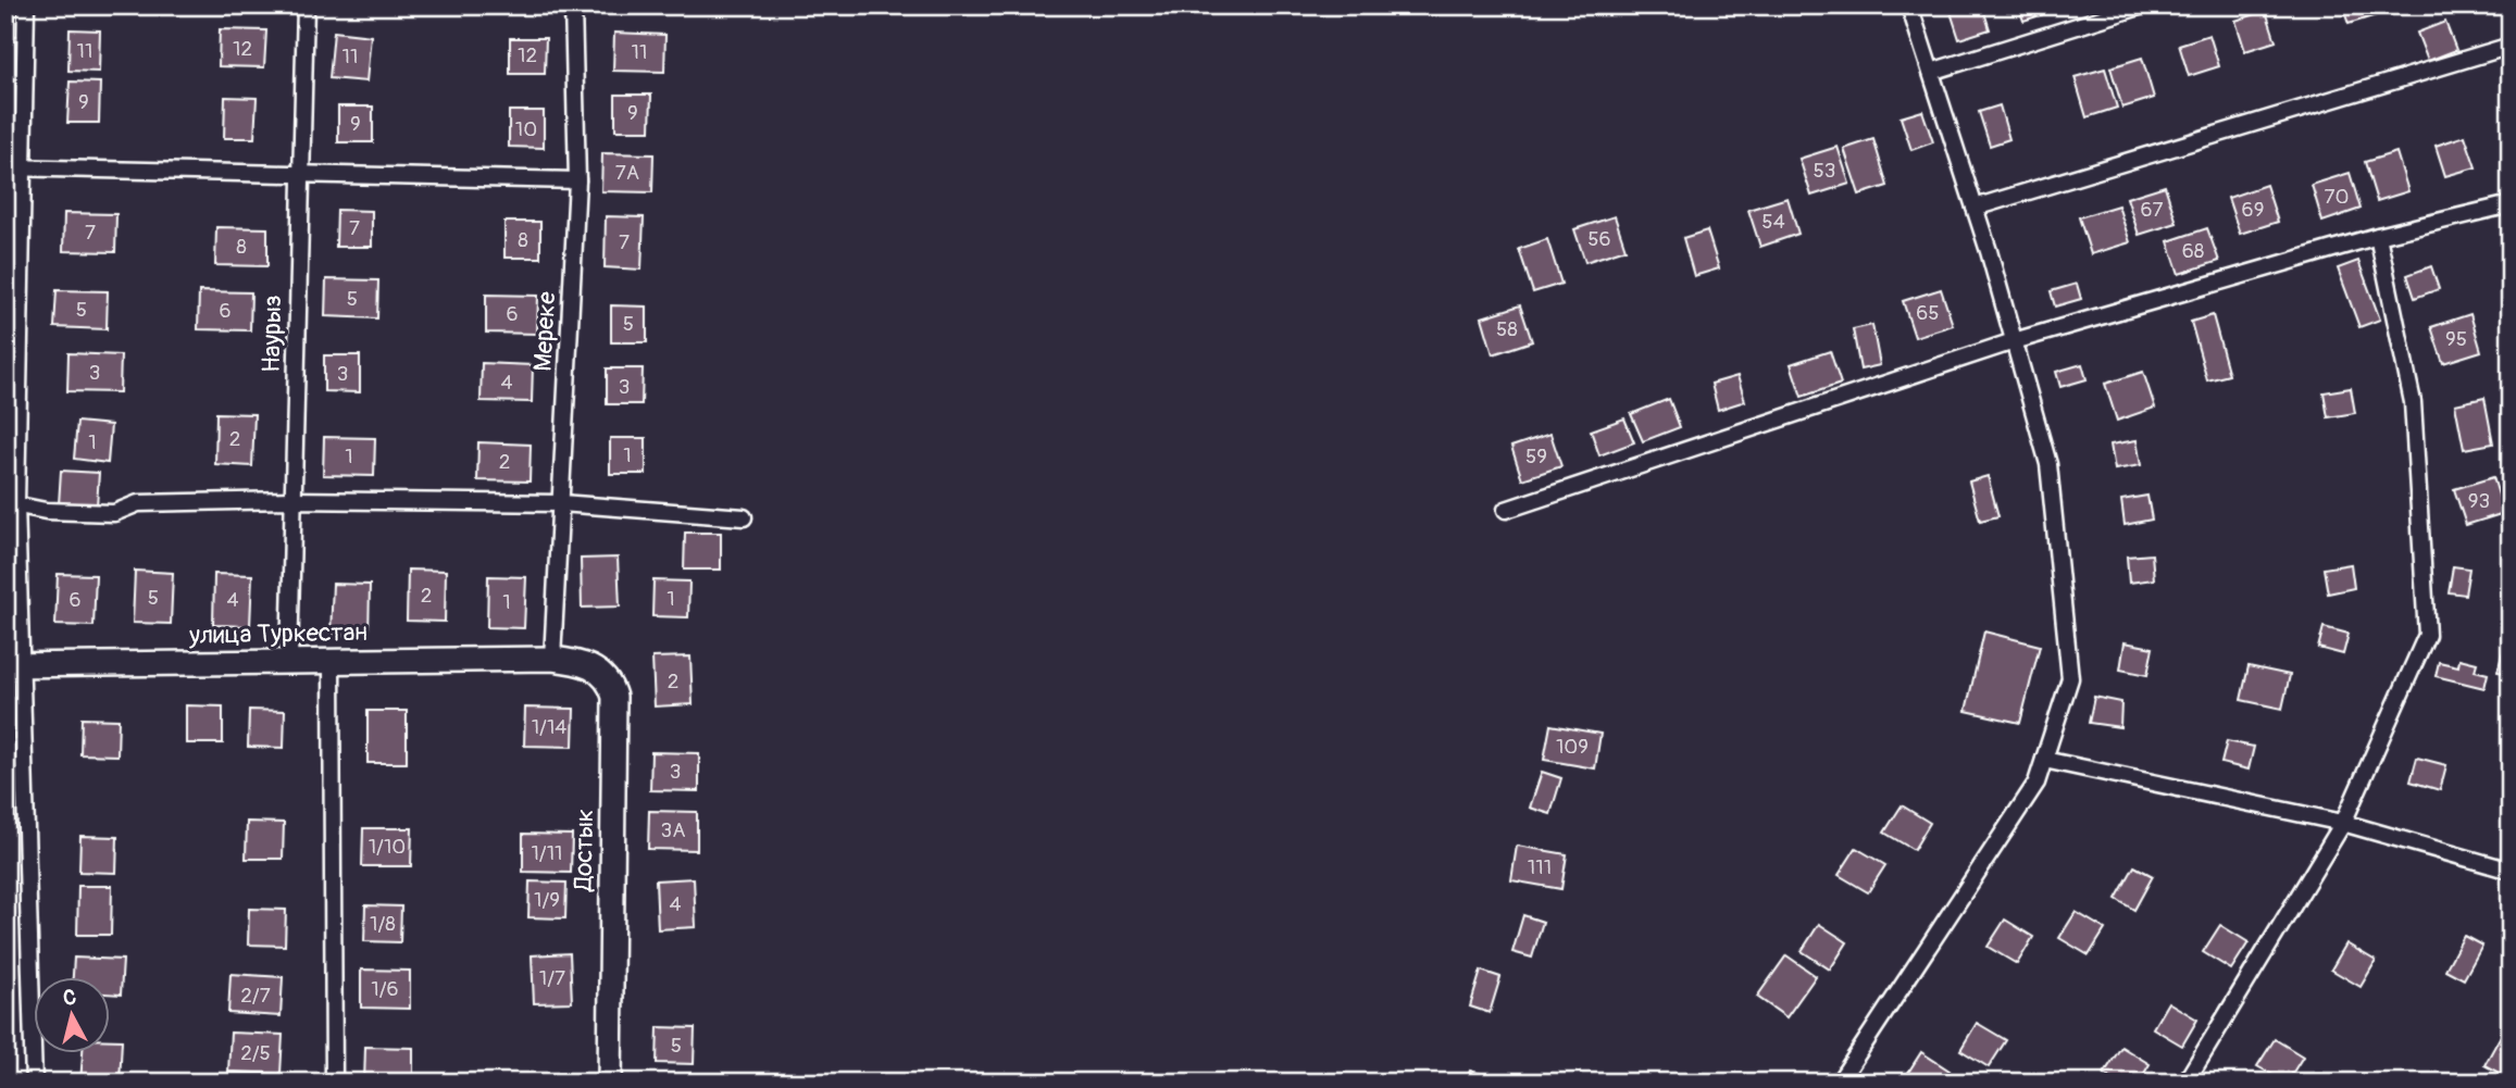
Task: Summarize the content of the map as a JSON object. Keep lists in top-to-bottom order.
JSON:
{
  "streets": {
    "street": [
      "Мереке",
      "Наурыз",
      "улица Туркестан",
      "Достык"
    ]
  },
  "crossings": [
    ["Мереке", "улица Туркестан"],
    ["Мереке", "Достык"],
    ["Наурыз", "улица Туркестан"],
    ["улица Туркестан", "Достык"]
  ],
  "house_numbers": [
    "12",
    "11",
    "11",
    "12",
    "11",
    "9",
    "9",
    "9",
    "10",
    "53",
    "7А",
    "70",
    "67",
    "69",
    "54",
    "7",
    "7",
    "56",
    "8",
    "7",
    "8",
    "68",
    "5",
    "5",
    "6",
    "65",
    "6",
    "5",
    "58",
    "95",
    "3",
    "3",
    "4",
    "3",
    "2",
    "1",
    "1",
    "1",
    "59",
    "2",
    "93",
    "2",
    "5",
    "1",
    "6",
    "4",
    "1",
    "2",
    "1/14",
    "109",
    "3",
    "3А",
    "1/10",
    "1/11",
    "111",
    "1/9",
    "4",
    "1/8",
    "1/7",
    "1/6",
    "2/7",
    "5",
    "2/5"
  ],
  "north": "top"
}
